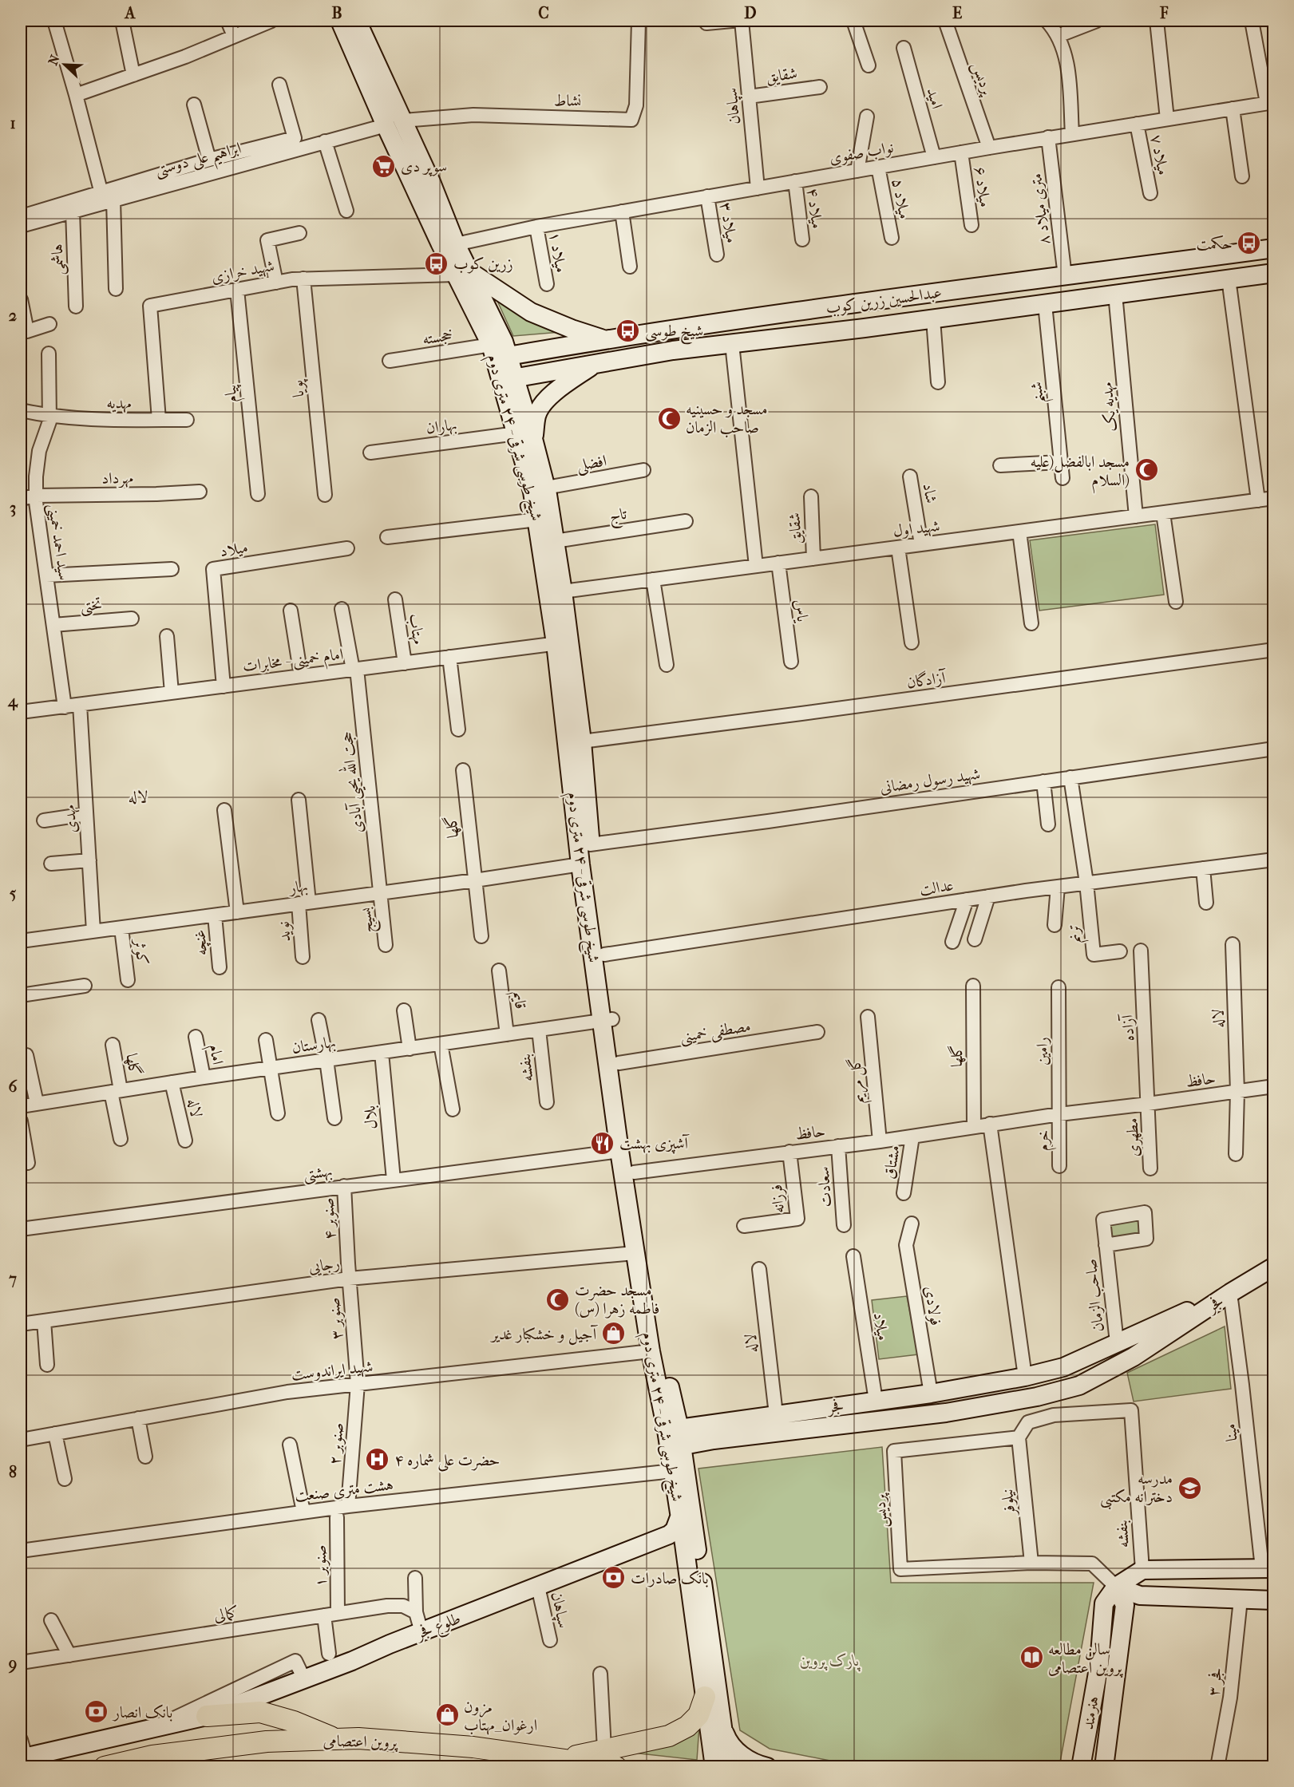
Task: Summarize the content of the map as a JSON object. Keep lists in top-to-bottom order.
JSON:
{
  "streets": {
    "main road": [
      "عبدالحسین زرین کوب",
      "شیخ طوسی شرقی - ۲۴ متری دوم",
      "فجر",
      "طلوع فجر",
      "هنرمند",
      "پروین اعتصامی"
    ],
    "street": [
      "شقایق",
      "پردیس",
      "امید",
      "نشاط",
      "سپاهان",
      "نواب صفوی",
      "میلاد ۷",
      "ابراهیم علی دوستی",
      "میلاد ۶",
      "میلاد ۵",
      "میلاد ۴",
      "۸ متری میلاد",
      "میلاد ۳",
      "میلاد ۱",
      "هاشمی",
      "شهید خرازی",
      "خجسته",
      "پویا",
      "شبنم",
      "پیام",
      "مهدیه",
      "مهدیه یک",
      "بهاران",
      "افضلی",
      "مهرداد",
      "شاد",
      "تاج",
      "شهید اول",
      "سید احمد خمینی",
      "میلاد",
      "تختی",
      "یاس",
      "مهتاب",
      "امام خمینی - مخابرات",
      "آزادگان",
      "شهید رسول رمضانی",
      "حجت الله یحیی آبادی",
      "مهدی",
      "گلها",
      "بهار",
      "عدالت",
      "بسیج",
      "نوید",
      "ترنم",
      "غنچه",
      "کوثر",
      "قایم",
      "لاله",
      "آزاده",
      "مصطفی خمینی",
      "بهارستان",
      "رامین",
      "امام",
      "بنفشه",
      "حافظ",
      "گل مریم",
      "بلال",
      "مطهری",
      "خرم",
      "مشتاق",
      "بهشتی",
      "سعادت",
      "فرزانه",
      "صنوبر ۴",
      "رجایی",
      "صاحب الزمان",
      "فولادی",
      "صنوبر ۳",
      "شهید ایراندوست",
      "مینا",
      "صنوبر ۲",
      "هشت متری صنعت",
      "نیلوفر",
      "صنوبر ۱",
      "کمالی",
      "فجر ۳"
    ]
  },
  "crossings": [
    ["شقایق", "سپاهان"],
    ["شقایق", "شهید اول"],
    ["پردیس", "نواب صفوی"],
    ["پردیس", "بنفشه"],
    ["پردیس", "نیلوفر"],
    ["امید", "نواب صفوی"],
    ["نشاط", "شیخ طوسی شرقی - ۲۴ متری دوم"],
    ["سپاهان", "نواب صفوی"],
    ["سپاهان", "طلوع فجر"],
    ["نواب صفوی", "میلاد ۷"],
    ["نواب صفوی", "میلاد ۶"],
    ["نواب صفوی", "میلاد ۵"],
    ["نواب صفوی", "میلاد ۴"],
    ["نواب صفوی", "۸ متری میلاد"],
    ["نواب صفوی", "میلاد ۳"],
    ["نواب صفوی", "میلاد ۱"],
    ["نواب صفوی", "شیخ طوسی شرقی - ۲۴ متری دوم"],
    ["ابراهیم علی دوستی", "هاشمی"],
    ["ابراهیم علی دوستی", "شیخ طوسی شرقی - ۲۴ متری دوم"],
    ["۸ متری میلاد", "عبدالحسین زرین کوب"],
    ["شهید خرازی", "پویا"],
    ["شهید خرازی", "پیام"],
    ["شهید خرازی", "مهدیه"],
    ["شهید خرازی", "شیخ طوسی شرقی - ۲۴ متری دوم"],
    ["عبدالحسین زرین کوب", "خجسته"],
    ["عبدالحسین زرین کوب", "شبنم"],
    ["عبدالحسین زرین کوب", "مهدیه یک"],
    ["عبدالحسین زرین کوب", "شیخ طوسی شرقی - ۲۴ متری دوم"],
    ["خجسته", "شیخ طوسی شرقی - ۲۴ متری دوم"],
    ["مهدیه", "سید احمد خمینی"],
    ["مهدیه یک", "شهید اول"],
    ["بهاران", "شیخ طوسی شرقی - ۲۴ متری دوم"],
    ["شیخ طوسی شرقی - ۲۴ متری دوم", "افضلی"],
    ["شیخ طوسی شرقی - ۲۴ متری دوم", "تاج"],
    ["شیخ طوسی شرقی - ۲۴ متری دوم", "شهید اول"],
    ["شیخ طوسی شرقی - ۲۴ متری دوم", "امام خمینی - مخابرات"],
    ["شیخ طوسی شرقی - ۲۴ متری دوم", "آزادگان"],
    ["شیخ طوسی شرقی - ۲۴ متری دوم", "شهید رسول رمضانی"],
    ["شیخ طوسی شرقی - ۲۴ متری دوم", "بهار"],
    ["شیخ طوسی شرقی - ۲۴ متری دوم", "عدالت"],
    ["شیخ طوسی شرقی - ۲۴ متری دوم", "مصطفی خمینی"],
    ["شیخ طوسی شرقی - ۲۴ متری دوم", "بهارستان"],
    ["شیخ طوسی شرقی - ۲۴ متری دوم", "حافظ"],
    ["شیخ طوسی شرقی - ۲۴ متری دوم", "بهشتی"],
    ["شیخ طوسی شرقی - ۲۴ متری دوم", "رجایی"],
    ["شیخ طوسی شرقی - ۲۴ متری دوم", "فجر"],
    ["شیخ طوسی شرقی - ۲۴ متری دوم", "شهید ایراندوست"],
    ["شیخ طوسی شرقی - ۲۴ متری دوم", "هشت متری صنعت"],
    ["شیخ طوسی شرقی - ۲۴ متری دوم", "طلوع فجر"],
    ["مهرداد", "سید احمد خمینی"],
    ["شاد", "شهید اول"],
    ["شهید اول", "یاس"],
    ["سید احمد خمینی", "تختی"],
    ["سید احمد خمینی", "امام خمینی - مخابرات"],
    ["میلاد", "امام خمینی - مخابرات"],
    ["میلاد", "فجر"],
    ["مهتاب", "امام خمینی - مخابرات"],
    ["امام خمینی - مخابرات", "حجت الله یحیی آبادی"],
    ["امام خمینی - مخابرات", "مهدی"],
    ["حجت الله یحیی آبادی", "بهار"],
    ["حجت الله یحیی آبادی", "بسیج"],
    ["مهدی", "بهار"],
    ["گلها", "بهار"],
    ["گلها", "بهارستان"],
    ["گلها", "حافظ"],
    ["بهار", "بسیج"],
    ["بهار", "نوید"],
    ["بهار", "غنچه"],
    ["بهار", "کوثر"],
    ["عدالت", "ترنم"],
    ["قایم", "بهارستان"],
    ["لاله", "بهارستان"],
    ["لاله", "حافظ"],
    ["لاله", "فجر"],
    ["آزاده", "حافظ"],
    ["آزاده", "مطهری"],
    ["بهارستان", "امام"],
    ["بهارستان", "بنفشه"],
    ["بهارستان", "بلال"],
    ["رامین", "حافظ"],
    ["رامین", "خرم"],
    ["بنفشه", "نیلوفر"],
    ["حافظ", "گل مریم"],
    ["حافظ", "مطهری"],
    ["حافظ", "خرم"],
    ["حافظ", "مشتاق"],
    ["حافظ", "سعادت"],
    ["حافظ", "فرزانه"],
    ["بلال", "بهشتی"],
    ["بهشتی", "صنوبر ۴"],
    ["صنوبر ۴", "رجایی"],
    ["صنوبر ۴", "صنوبر ۳"],
    ["رجایی", "صنوبر ۳"],
    ["صاحب الزمان", "فجر"],
    ["فجر", "فولادی"],
    ["فجر", "مینا"],
    ["صنوبر ۳", "شهید ایراندوست"],
    ["صنوبر ۳", "صنوبر ۲"],
    ["شهید ایراندوست", "صنوبر ۲"],
    ["صنوبر ۲", "هشت متری صنعت"],
    ["صنوبر ۱", "کمالی"]
  ],
  "districts": ["لاله"],
  "parks": ["پارک پروین"],
  "places": {
    "supermarket": ["سوپر دی"],
    "bus stop": ["حکمت", "زرین کوب", "شیخ طوسی"],
    "mosque": ["مسجد و حسینیه صاحب الزمان", "مسجد ابالفضل(علیه السلام)", "مسجد حضرت فاطمه زهرا (س)"],
    "restaurant": ["آشپزی بهشت"],
    "shop": ["آجیل و خشکبار غدیر", "مزون ارغوان_مهتاب"],
    "hospital": ["حضرت علی شماره ۴"],
    "school or university": ["مدرسه دخترانه مکتبی"],
    "bank": ["بانک صادرات", "بانک انصار"],
    "library": ["سالن مطالعه پروین اعتصامی"]
  },
  "north": "top left",
  "grid": {
    "columns": [
      "A",
      "B",
      "C",
      "D",
      "E",
      "F"
    ],
    "rows": [
      "1",
      "2",
      "3",
      "4",
      "5",
      "6",
      "7",
      "8",
      "9"
    ]
  }
}
